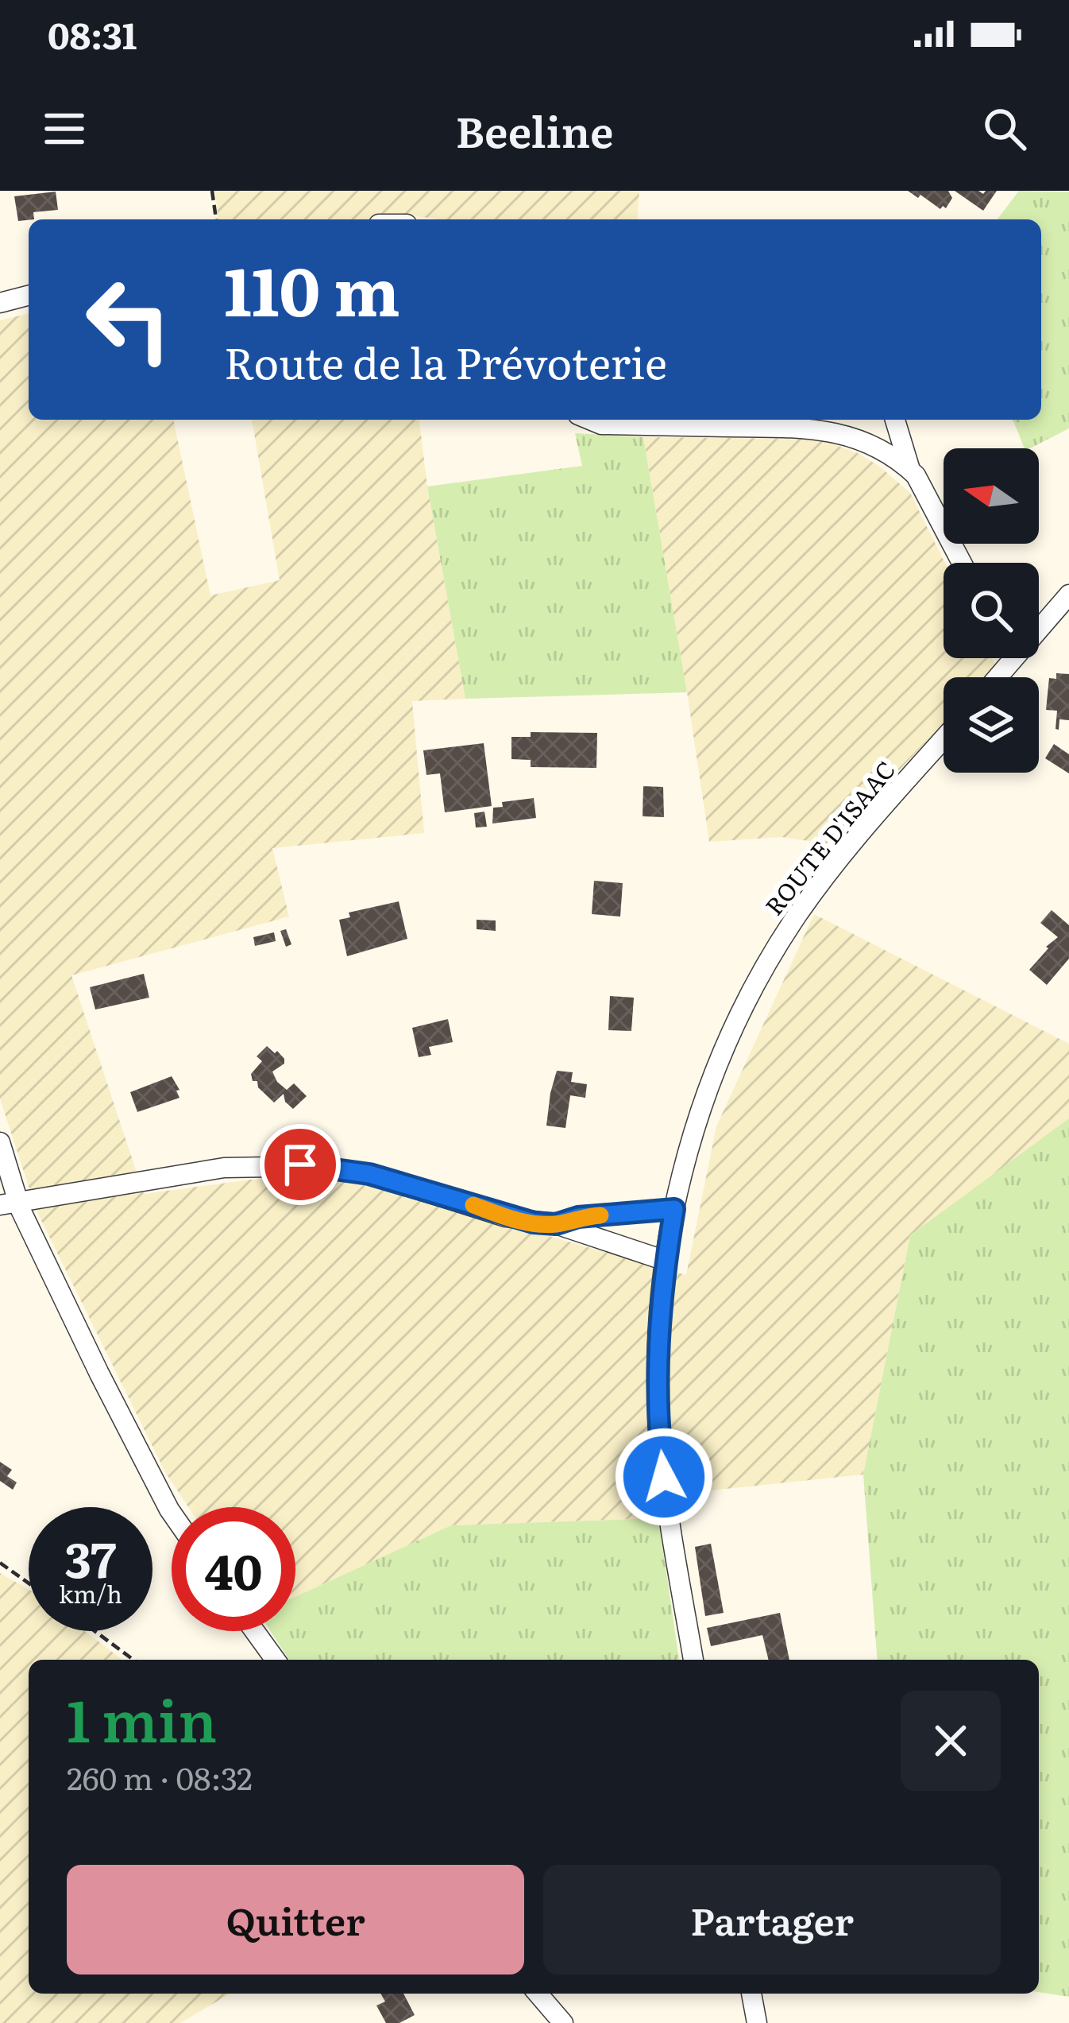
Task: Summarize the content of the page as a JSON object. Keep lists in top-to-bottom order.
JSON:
{
  "streets": {
    "street": ["ROUTE D'ISAAC"]
  },
  "north": "left",
  "page": {
    "status": "08:31",
    "header": "Beeline",
    "turn": ["110 m", "Route de la Prévoterie"],
    "speed": "37 km/h",
    "limit": "40",
    "heading": ["1 min", "260 m · 08:32"],
    "buttons": ["Quitter", "Partager"]
  }
}
